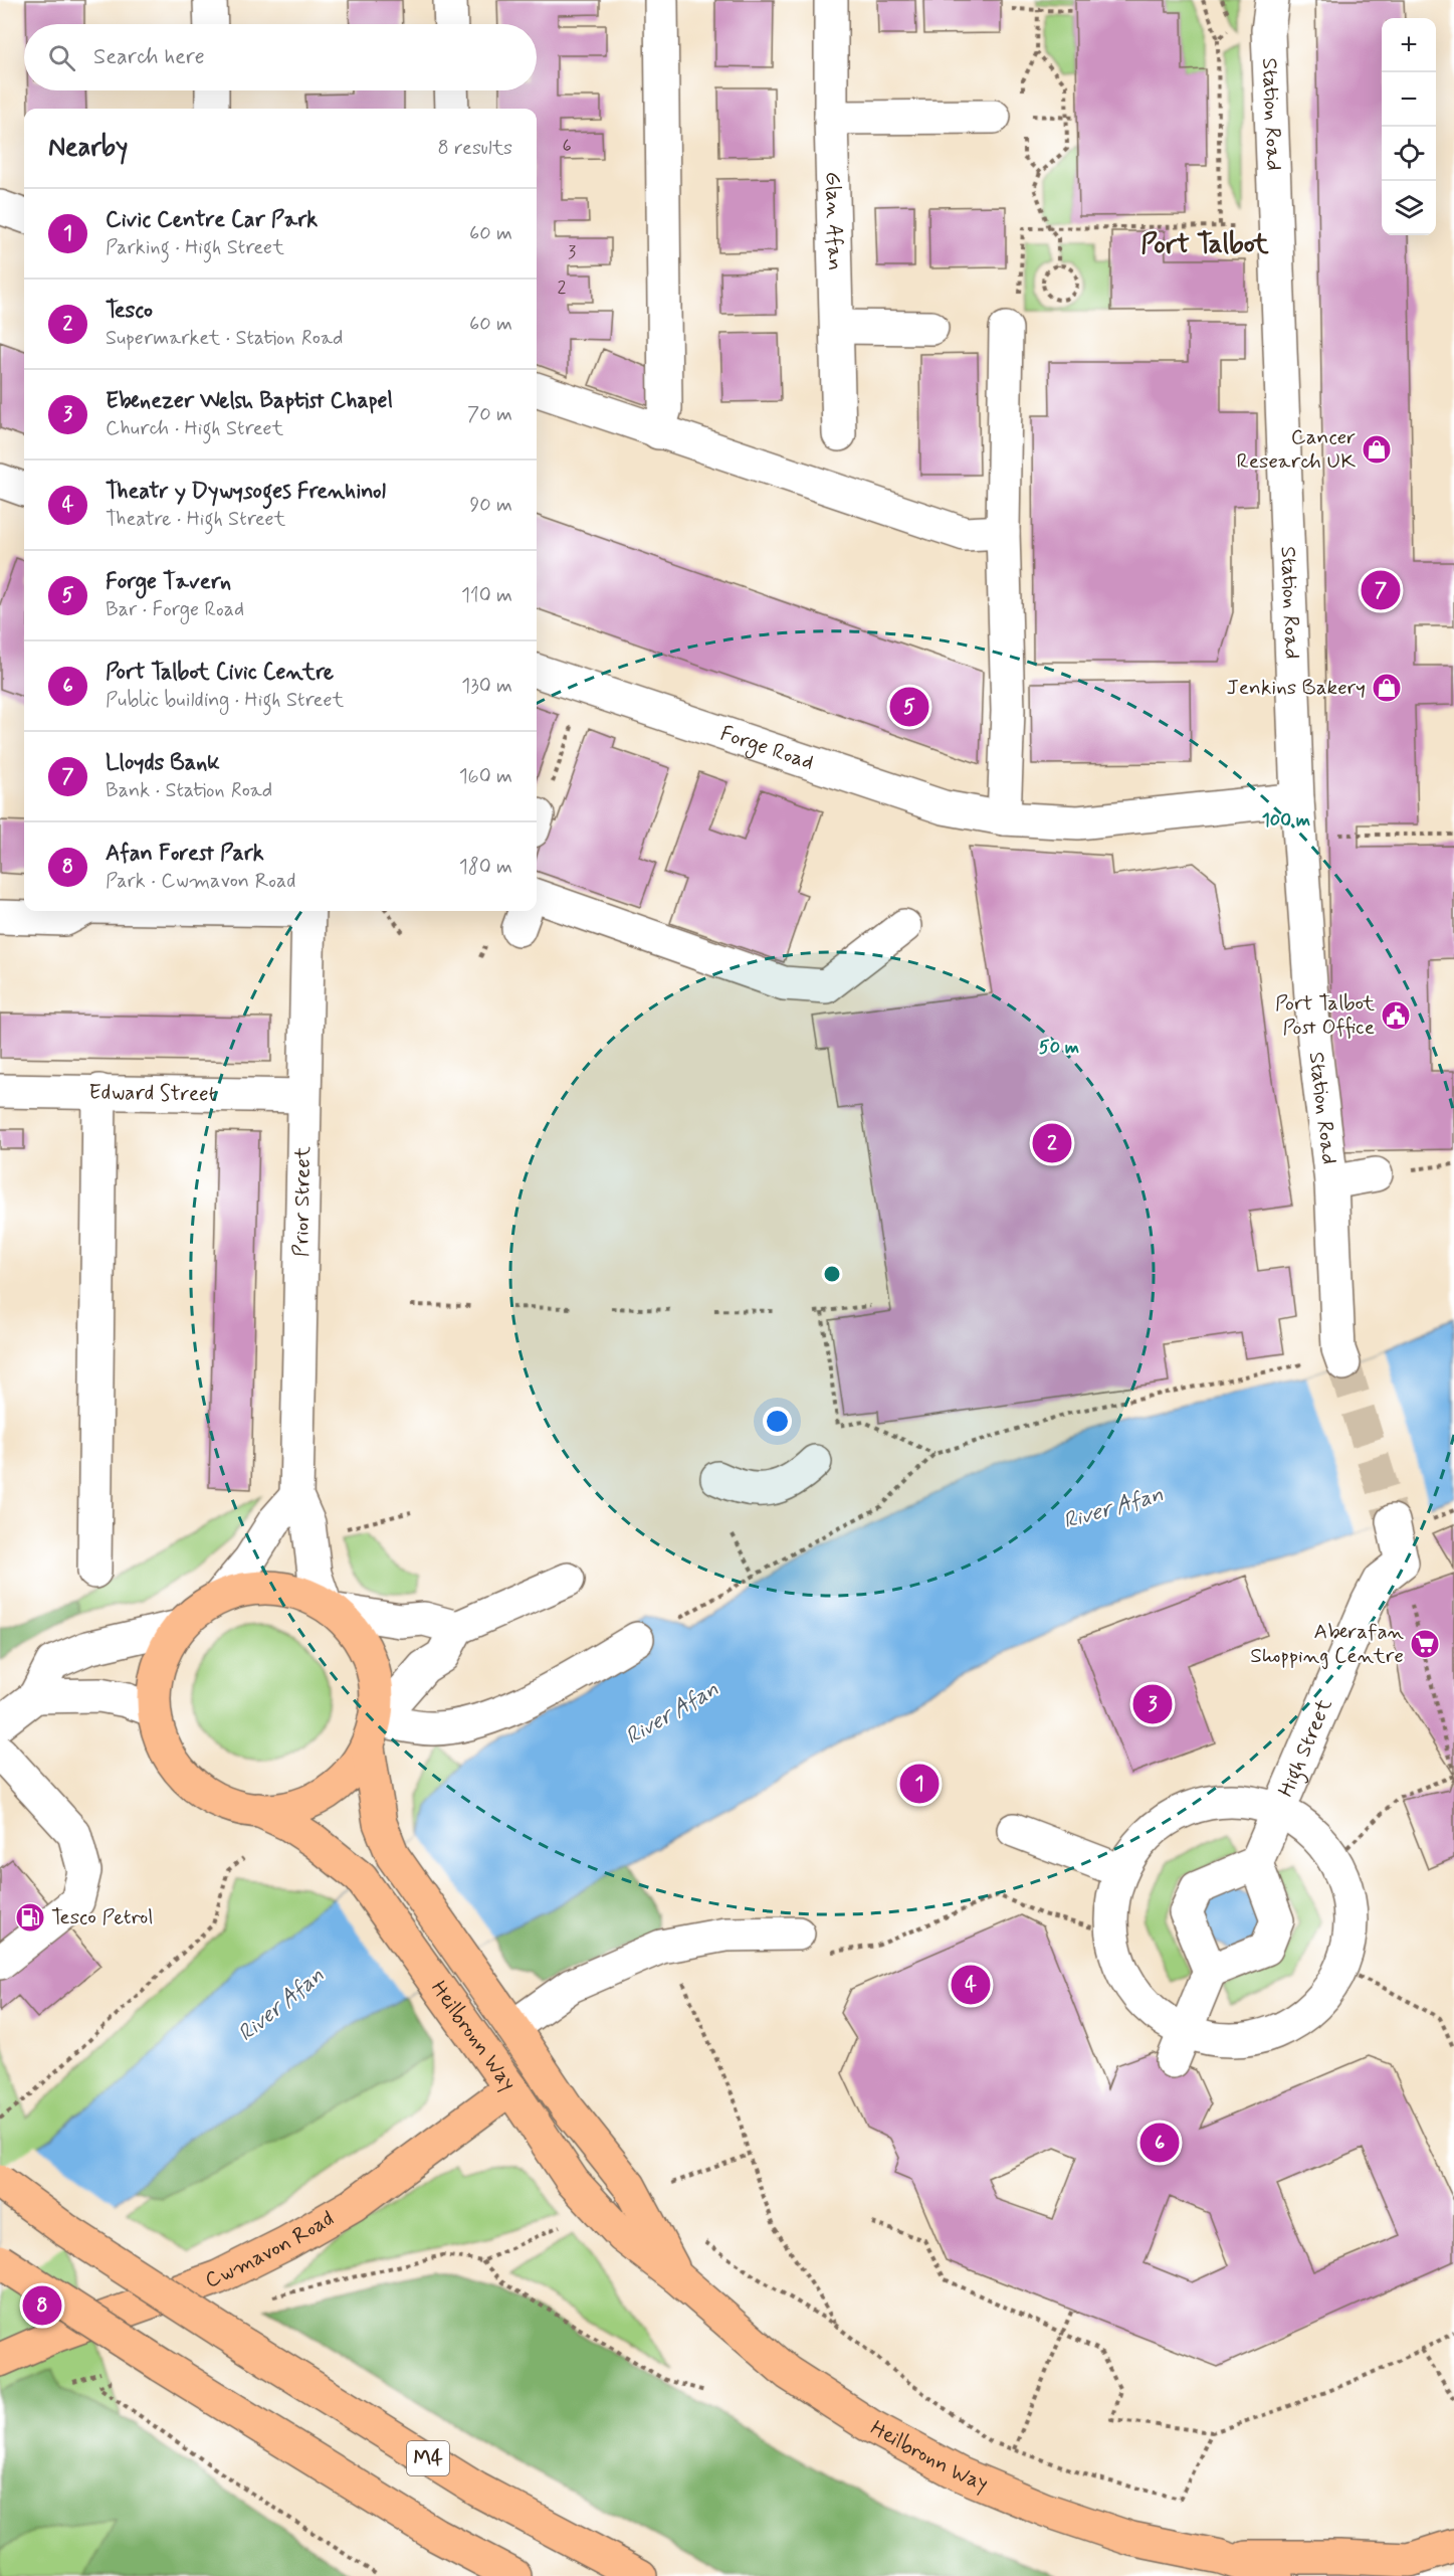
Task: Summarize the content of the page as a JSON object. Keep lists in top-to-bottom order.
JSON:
{
  "streets": {
    "main road": ["Heilbronn Way", "Cwmavon Road", "M4"],
    "street": [
      "Station Road",
      "Glan Afan",
      "Forge Road",
      "Edward Street",
      "Prior Street",
      "High Street"
    ]
  },
  "crossings": [
    ["Station Road", "Forge Road"],
    ["Edward Street", "Prior Street"],
    ["Prior Street", "Heilbronn Way"],
    ["Heilbronn Way", "Cwmavon Road"]
  ],
  "districts": ["Port Talbot"],
  "water": ["River Afan"],
  "places": {
    "shop": ["Cancer Research UK", "Jenkins Bakery"],
    "public building": ["Port Talbot Post Office"],
    "supermarket": ["Aberafan Shopping Centre"],
    "fuel station": ["Tesco Petrol"]
  },
  "house_numbers": ["6", "3", "2"],
  "page": {
    "map_buttons": ["+", "−"],
    "search": "Search here",
    "heading": ["Nearby", "8 results"],
    "list": [
      {
        "mark": "1",
        "name": "Civic Centre Car Park",
        "note": "Parking · High Street",
        "value": "60 m"
      },
      {
        "mark": "2",
        "name": "Tesco",
        "note": "Supermarket · Station Road",
        "value": "60 m"
      },
      {
        "mark": "3",
        "name": "Ebenezer Welsh Baptist Chapel",
        "note": "Church · High Street",
        "value": "70 m"
      },
      {
        "mark": "4",
        "name": "Theatr y Dywysoges Frenhinol",
        "note": "Theatre · High Street",
        "value": "90 m"
      },
      {
        "mark": "5",
        "name": "Forge Tavern",
        "note": "Bar · Forge Road",
        "value": "110 m"
      },
      {
        "mark": "6",
        "name": "Port Talbot Civic Centre",
        "note": "Public building · High Street",
        "value": "130 m"
      },
      {
        "mark": "7",
        "name": "Lloyds Bank",
        "note": "Bank · Station Road",
        "value": "160 m"
      },
      {
        "mark": "8",
        "name": "Afan Forest Park",
        "note": "Park · Cwmavon Road",
        "value": "180 m"
      }
    ],
    "pins": [
      "7",
      "5",
      "2",
      "3",
      "1",
      "4",
      "6",
      "8"
    ]
  },
  "rings": ["100 m", "50 m"]
}
